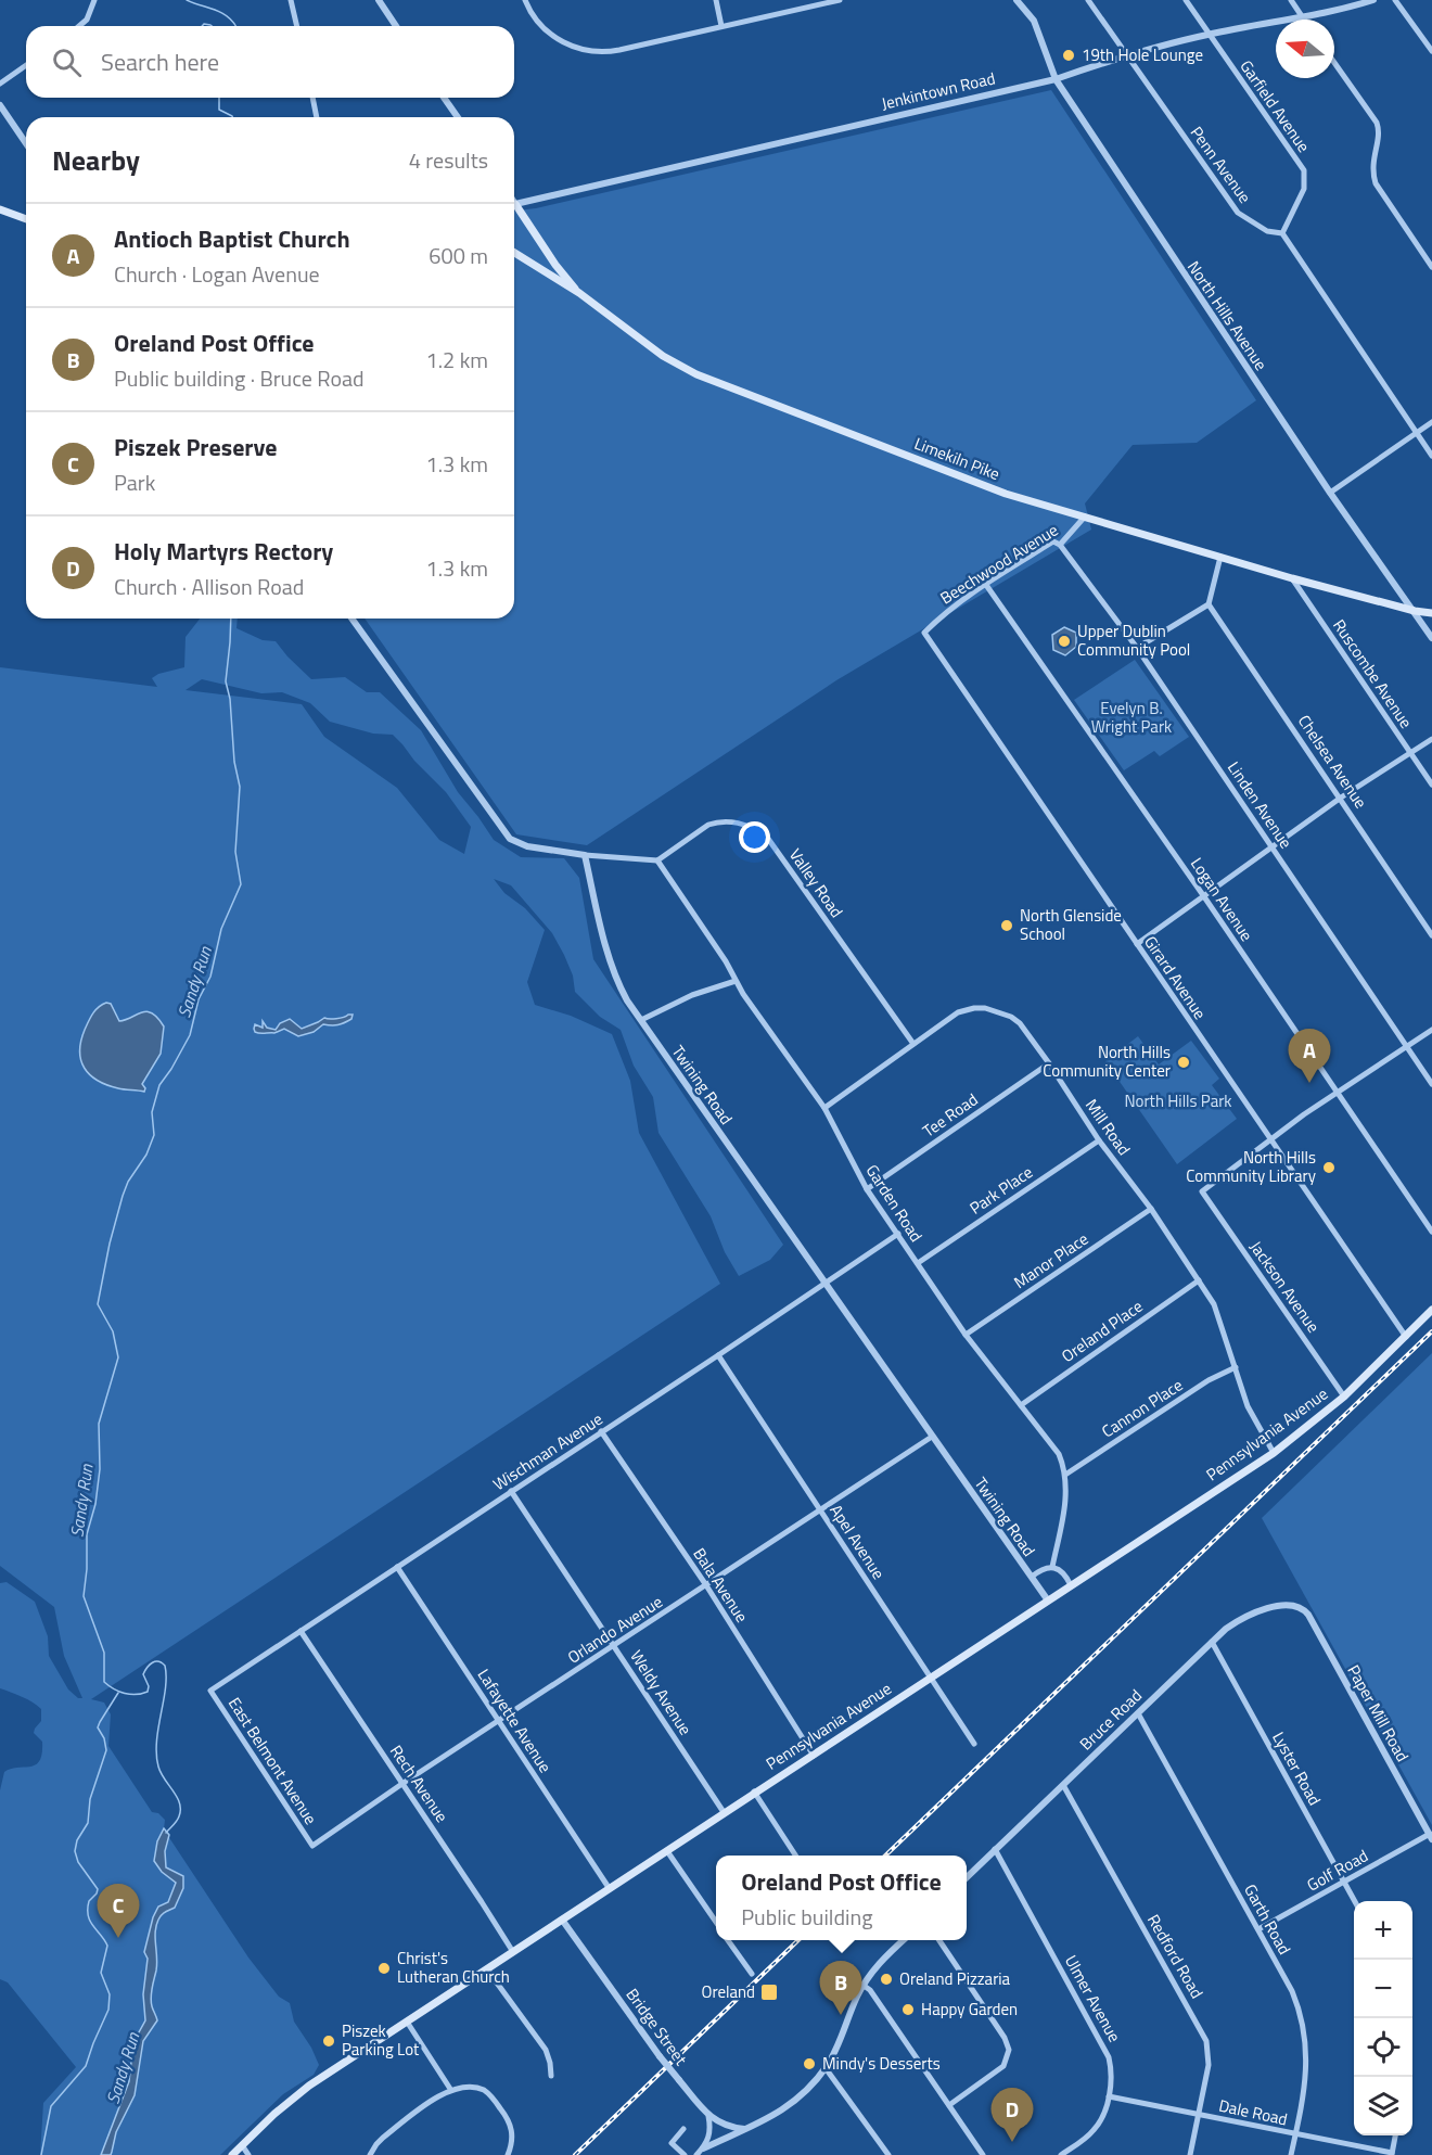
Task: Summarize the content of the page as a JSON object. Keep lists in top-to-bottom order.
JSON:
{
  "streets": {
    "main road": ["Limekiln Pike", "Pennsylvania Avenue"],
    "street": [
      "Jenkintown Road",
      "Garfield Avenue",
      "Penn Avenue",
      "North Hills Avenue",
      "Beechwood Avenue",
      "Ruscombe Avenue",
      "Chelsea Avenue",
      "Linden Avenue",
      "Valley Road",
      "Logan Avenue",
      "Girard Avenue",
      "Twining Road",
      "Tee Road",
      "Mill Road",
      "Park Place",
      "Garden Road",
      "Manor Place",
      "Jackson Avenue",
      "Oreland Place",
      "Cannon Place",
      "Wischman Avenue",
      "Apel Avenue",
      "Bala Avenue",
      "Orlando Avenue",
      "Weldy Avenue",
      "Paper Mill Road",
      "Bruce Road",
      "Lafayette Avenue",
      "East Belmont Avenue",
      "Lyster Road",
      "Rech Avenue",
      "Golf Road",
      "Garth Road",
      "Redford Road",
      "Ulmer Avenue",
      "Bridge Street",
      "Dale Road"
    ]
  },
  "crossings": [
    ["Jenkintown Road", "Garfield Avenue"],
    ["Jenkintown Road", "Penn Avenue"],
    ["Jenkintown Road", "North Hills Avenue"],
    ["Garfield Avenue", "Penn Avenue"],
    ["North Hills Avenue", "Limekiln Pike"],
    ["Limekiln Pike", "Beechwood Avenue"],
    ["Limekiln Pike", "Ruscombe Avenue"],
    ["Beechwood Avenue", "Linden Avenue"],
    ["Beechwood Avenue", "Logan Avenue"],
    ["Beechwood Avenue", "Girard Avenue"],
    ["Valley Road", "Mill Road"],
    ["Valley Road", "Garden Road"],
    ["Girard Avenue", "Jackson Avenue"],
    ["Girard Avenue", "Pennsylvania Avenue"],
    ["Twining Road", "Pennsylvania Avenue"],
    ["Twining Road", "Wischman Avenue"],
    ["Twining Road", "Orlando Avenue"],
    ["Tee Road", "Mill Road"],
    ["Tee Road", "Garden Road"],
    ["Mill Road", "Park Place"],
    ["Mill Road", "Garden Road"],
    ["Mill Road", "Manor Place"],
    ["Mill Road", "Oreland Place"],
    ["Mill Road", "Cannon Place"],
    ["Mill Road", "Pennsylvania Avenue"],
    ["Park Place", "Garden Road"],
    ["Garden Road", "Manor Place"],
    ["Garden Road", "Oreland Place"],
    ["Garden Road", "Cannon Place"],
    ["Garden Road", "Wischman Avenue"],
    ["Jackson Avenue", "Pennsylvania Avenue"],
    ["Pennsylvania Avenue", "Apel Avenue"],
    ["Pennsylvania Avenue", "Bala Avenue"],
    ["Pennsylvania Avenue", "Weldy Avenue"],
    ["Pennsylvania Avenue", "Lafayette Avenue"],
    ["Pennsylvania Avenue", "Rech Avenue"],
    ["Pennsylvania Avenue", "Bridge Street"],
    ["Wischman Avenue", "Apel Avenue"],
    ["Wischman Avenue", "Bala Avenue"],
    ["Wischman Avenue", "Weldy Avenue"],
    ["Wischman Avenue", "Lafayette Avenue"],
    ["Wischman Avenue", "East Belmont Avenue"],
    ["Wischman Avenue", "Rech Avenue"],
    ["Apel Avenue", "Orlando Avenue"],
    ["Bala Avenue", "Orlando Avenue"],
    ["Orlando Avenue", "Weldy Avenue"],
    ["Orlando Avenue", "Lafayette Avenue"],
    ["Orlando Avenue", "East Belmont Avenue"],
    ["Orlando Avenue", "Rech Avenue"],
    ["Paper Mill Road", "Bruce Road"],
    ["Paper Mill Road", "Golf Road"],
    ["Bruce Road", "Lyster Road"],
    ["Bruce Road", "Garth Road"],
    ["Bruce Road", "Redford Road"],
    ["Bruce Road", "Ulmer Avenue"],
    ["Lyster Road", "Golf Road"],
    ["Golf Road", "Garth Road"],
    ["Garth Road", "Dale Road"],
    ["Redford Road", "Dale Road"],
    ["Ulmer Avenue", "Dale Road"]
  ],
  "water": ["Sandy Run"],
  "parks": ["Evelyn B. Wright Park", "North Hills Park"],
  "places": {
    "other": [
      "19th Hole Lounge",
      "Upper Dublin Community Pool",
      "North Glenside School",
      "North Hills Community Center",
      "North Hills Community Library",
      "Christ's Lutheran Church",
      "Oreland Pizzaria",
      "Happy Garden",
      "Piszek Parking Lot",
      "Mindy's Desserts"
    ],
    "transit": ["Oreland"]
  },
  "north": "left",
  "page": {
    "search": "Search here",
    "heading": ["Nearby", "4 results"],
    "list": [
      {
        "mark": "A",
        "name": "Antioch Baptist Church",
        "note": "Church · Logan Avenue",
        "value": "600 m"
      },
      {
        "mark": "B",
        "name": "Oreland Post Office",
        "note": "Public building · Bruce Road",
        "value": "1.2 km"
      },
      {
        "mark": "C",
        "name": "Piszek Preserve",
        "note": "Park",
        "value": "1.3 km"
      },
      {
        "mark": "D",
        "name": "Holy Martyrs Rectory",
        "note": "Church · Allison Road",
        "value": "1.3 km"
      }
    ],
    "pins": [
      "A",
      "C",
      "B",
      "D"
    ],
    "popup": ["Oreland Post Office", "Public building"],
    "map_buttons": ["+", "−"]
  }
}
